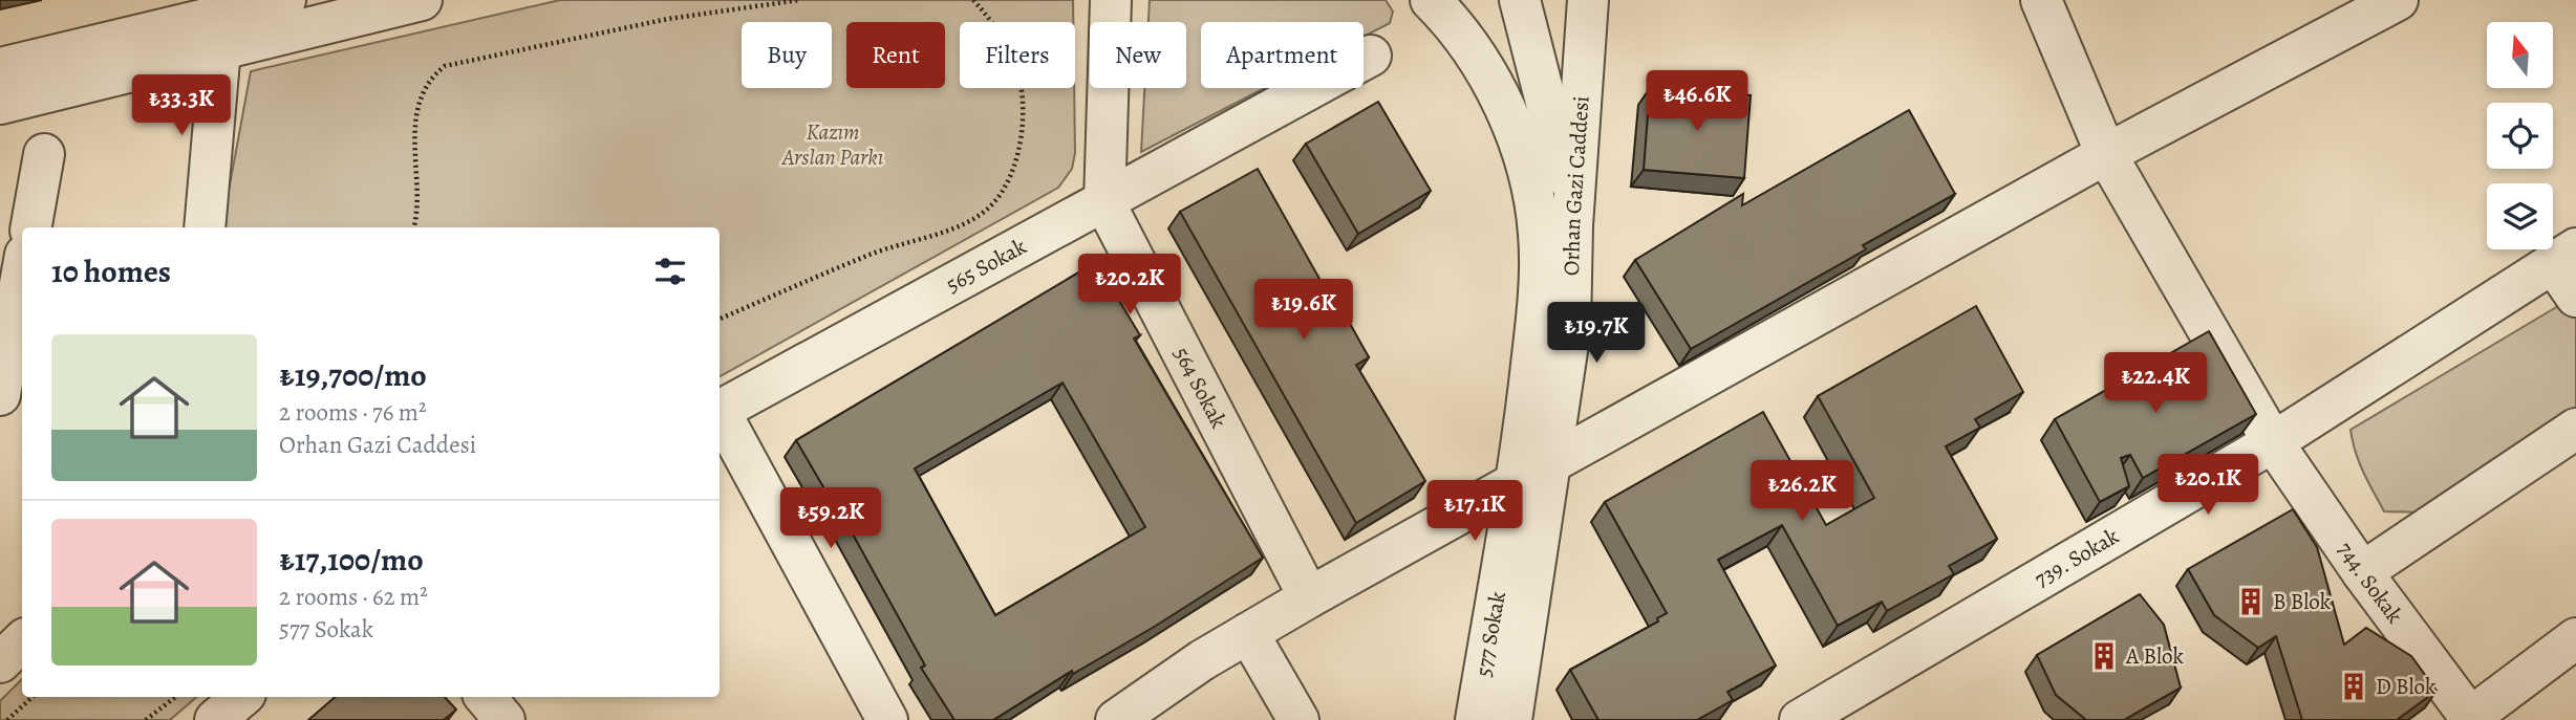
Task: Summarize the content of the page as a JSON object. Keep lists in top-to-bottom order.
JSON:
{
  "streets": {
    "street": [
      "Orhan Gazi Caddesi",
      "565 Sokak",
      "564 Sokak",
      "739. Sokak",
      "744. Sokak",
      "577 Sokak"
    ]
  },
  "crossings": [
    ["Orhan Gazi Caddesi", "577 Sokak"],
    ["565 Sokak", "564 Sokak"],
    ["739. Sokak", "744. Sokak"]
  ],
  "parks": ["Kazım Arslan Parkı"],
  "places": {
    "building": ["B Blok", "A Blok", "D Blok"]
  },
  "north": "top",
  "page": {
    "chip": [
      "Buy",
      "Rent",
      "Filters",
      "New",
      "Apartment"
    ],
    "price": [
      "₺46.6K",
      "₺33.3K",
      "₺20.2K",
      "₺19.6K",
      "₺19.7K",
      "₺22.4K",
      "₺20.1K",
      "₺26.2K",
      "₺17.1K",
      "₺59.2K"
    ],
    "heading": "10 homes",
    "list": [
      {
        "name": "₺19,700/mo",
        "note": "2 rooms · 76 m² · Orhan Gazi Caddesi"
      },
      {
        "name": "₺17,100/mo",
        "note": "2 rooms · 62 m² · 577 Sokak"
      }
    ]
  }
}
